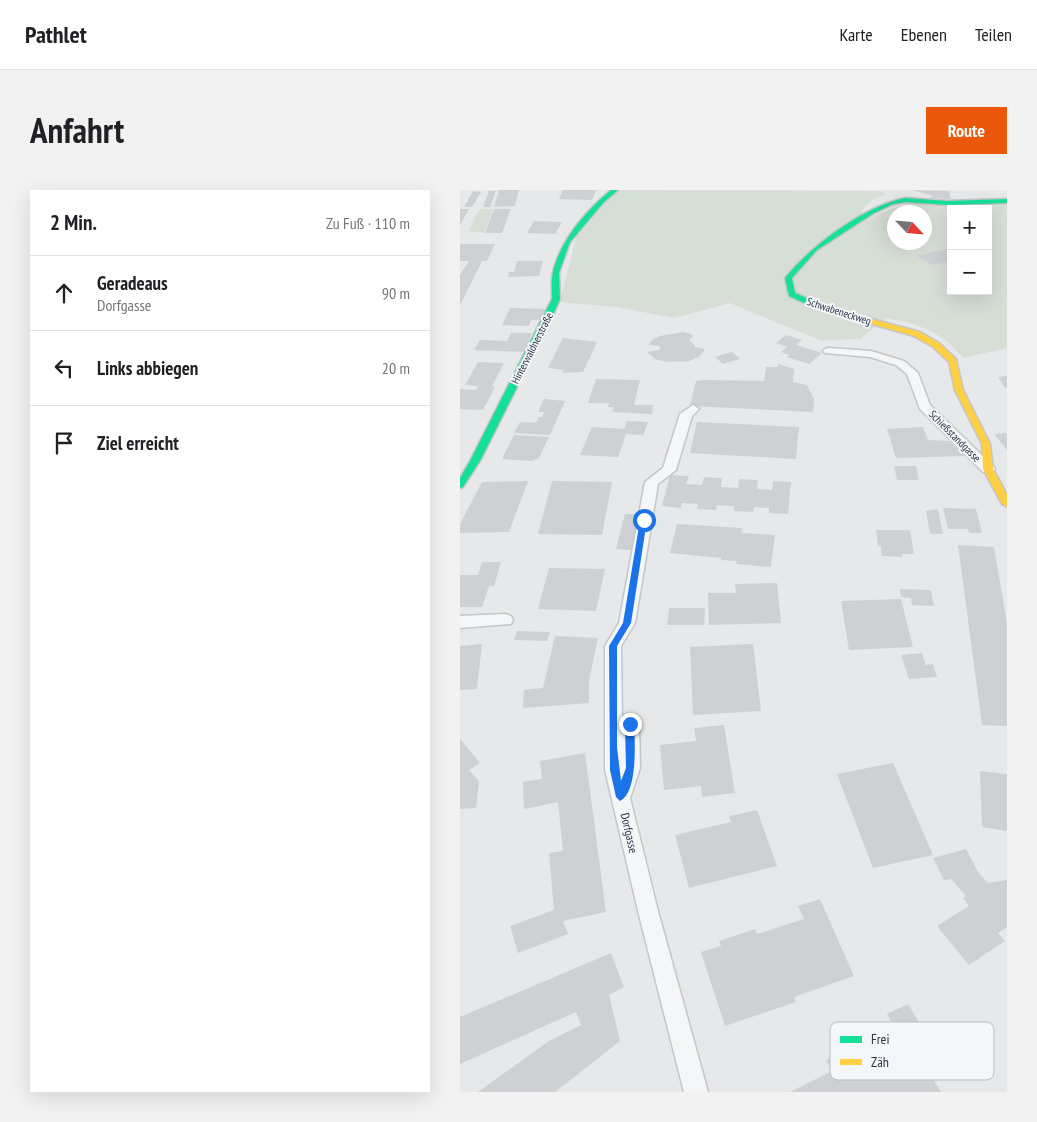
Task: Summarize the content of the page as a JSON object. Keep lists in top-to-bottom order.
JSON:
{
  "streets": {
    "street": ["Schwabeneckweg", "Hinterwaldnerstraße"],
    "lane": ["Schießstandgasse", "Dorfgasse"]
  },
  "crossings": [
    ["Schwabeneckweg", "Schießstandgasse"]
  ],
  "legend": ["Frei", "Zäh"],
  "north": "bottom right",
  "page": {
    "header": "Pathlet",
    "nav": ["Karte", "Ebenen", "Teilen"],
    "title": "Anfahrt",
    "buttons": "Route",
    "heading": ["2 Min.", "Zu Fuß · 110 m"],
    "map_buttons": ["+", "−"],
    "list": [
      ["Geradeaus", "Dorfgasse", "90 m"],
      ["Links abbiegen", "20 m"],
      "Ziel erreicht"
    ]
  }
}
